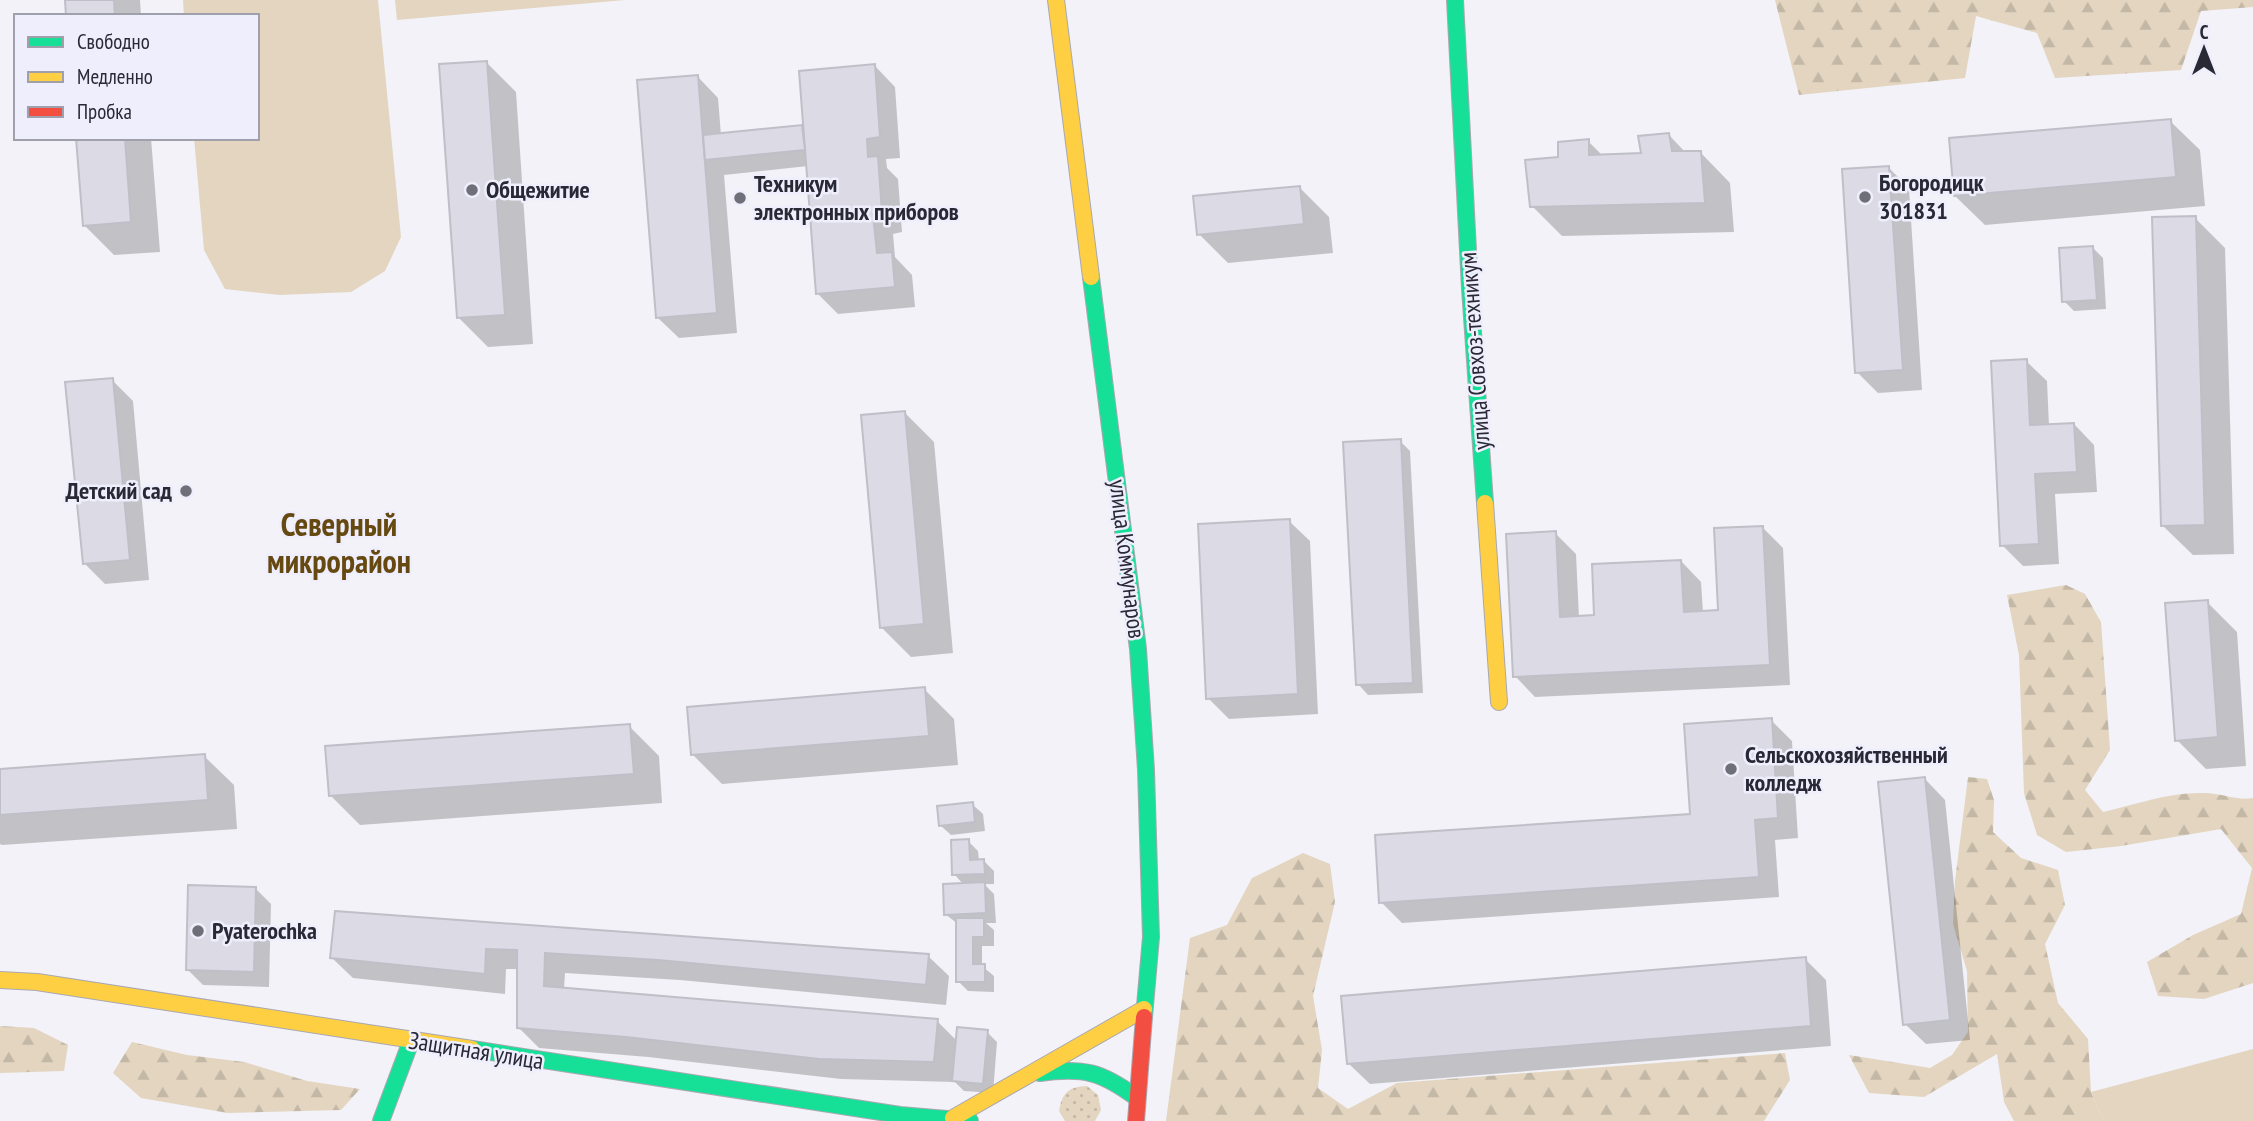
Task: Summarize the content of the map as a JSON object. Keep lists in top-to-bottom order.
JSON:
{
  "streets": {
    "street": ["улица Совхоз-техникум", "улица Коммунаров", "Защитная улица"]
  },
  "districts": ["Северный микрорайон"],
  "places": [
    "Общежитие",
    "Богородицк 301831",
    "Техникум электронных приборов",
    "Детский сад",
    "Сельскохозяйственный колледж",
    "Pyaterochka"
  ],
  "legend": ["Свободно", "Медленно", "Пробка"],
  "north": "top"
}
